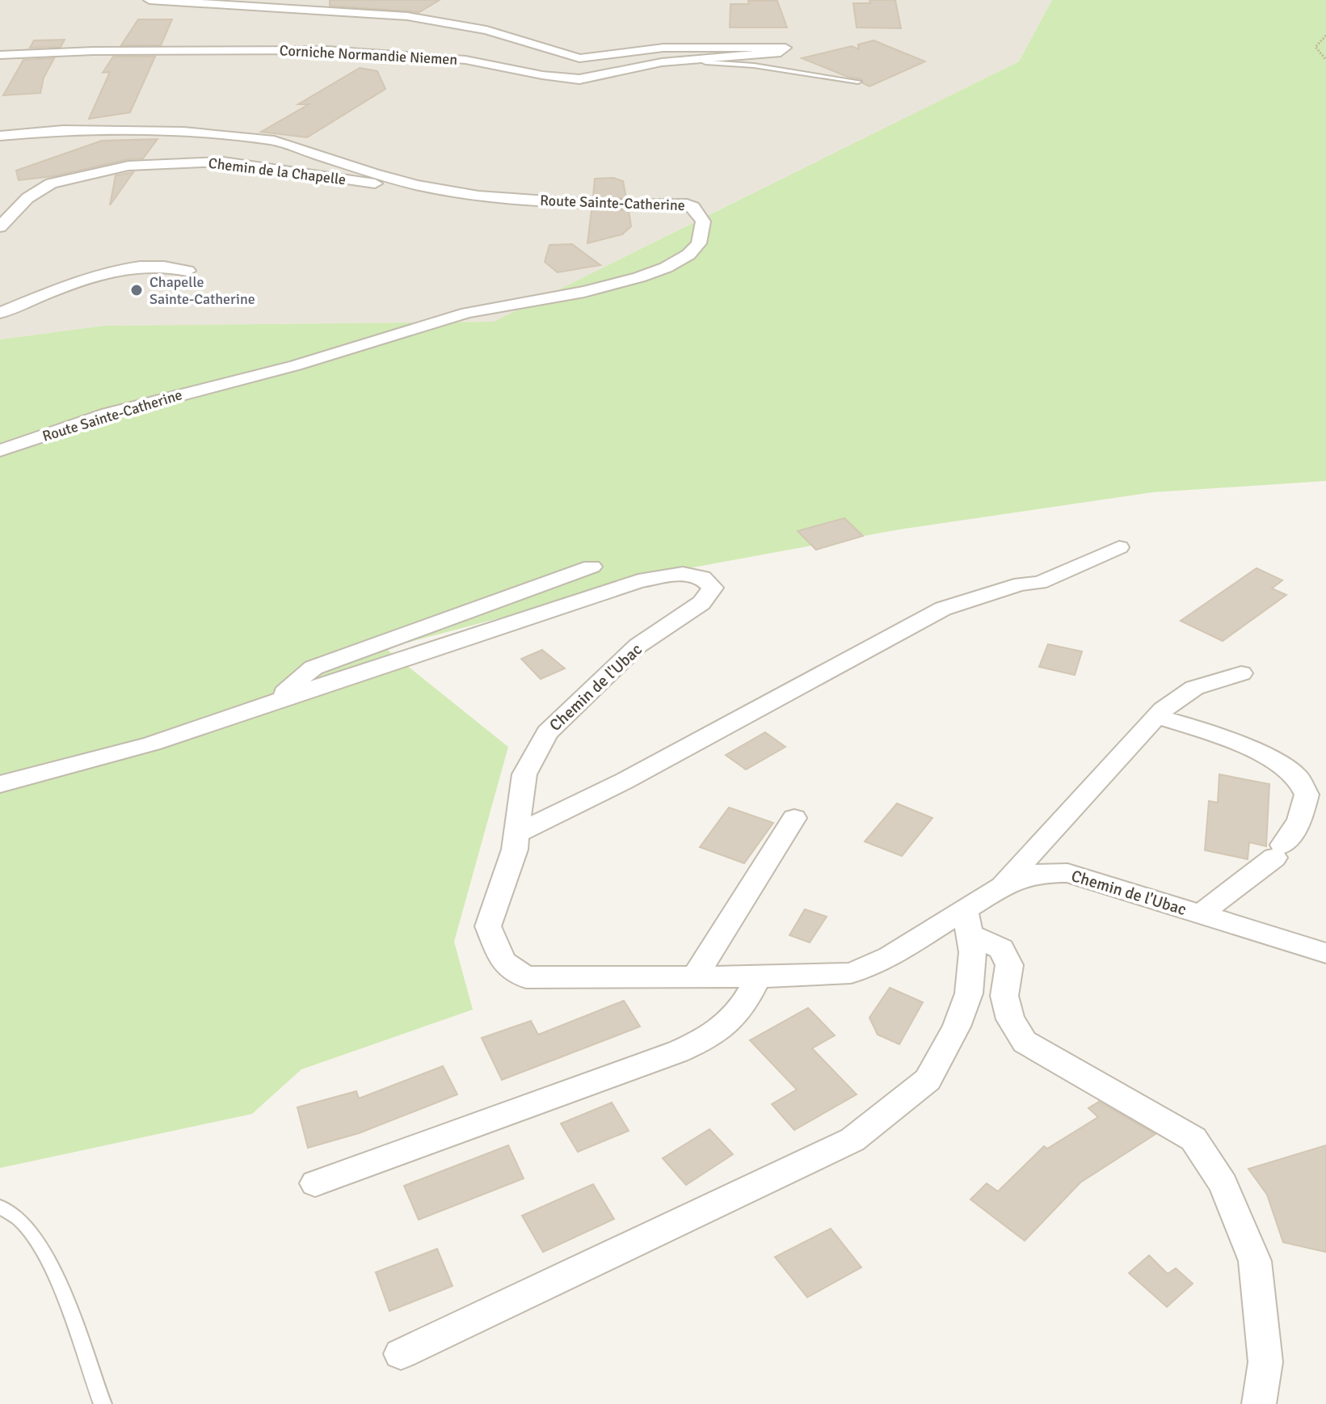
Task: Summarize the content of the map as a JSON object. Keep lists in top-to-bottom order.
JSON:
{
  "streets": {
    "street": [
      "Corniche Normandie Niemen",
      "Chemin de la Chapelle",
      "Route Sainte-Catherine",
      "Chemin de l'Ubac"
    ]
  },
  "crossings": [
    ["Chemin de la Chapelle", "Route Sainte-Catherine"]
  ],
  "places": ["Chapelle Sainte-Catherine"]
}
